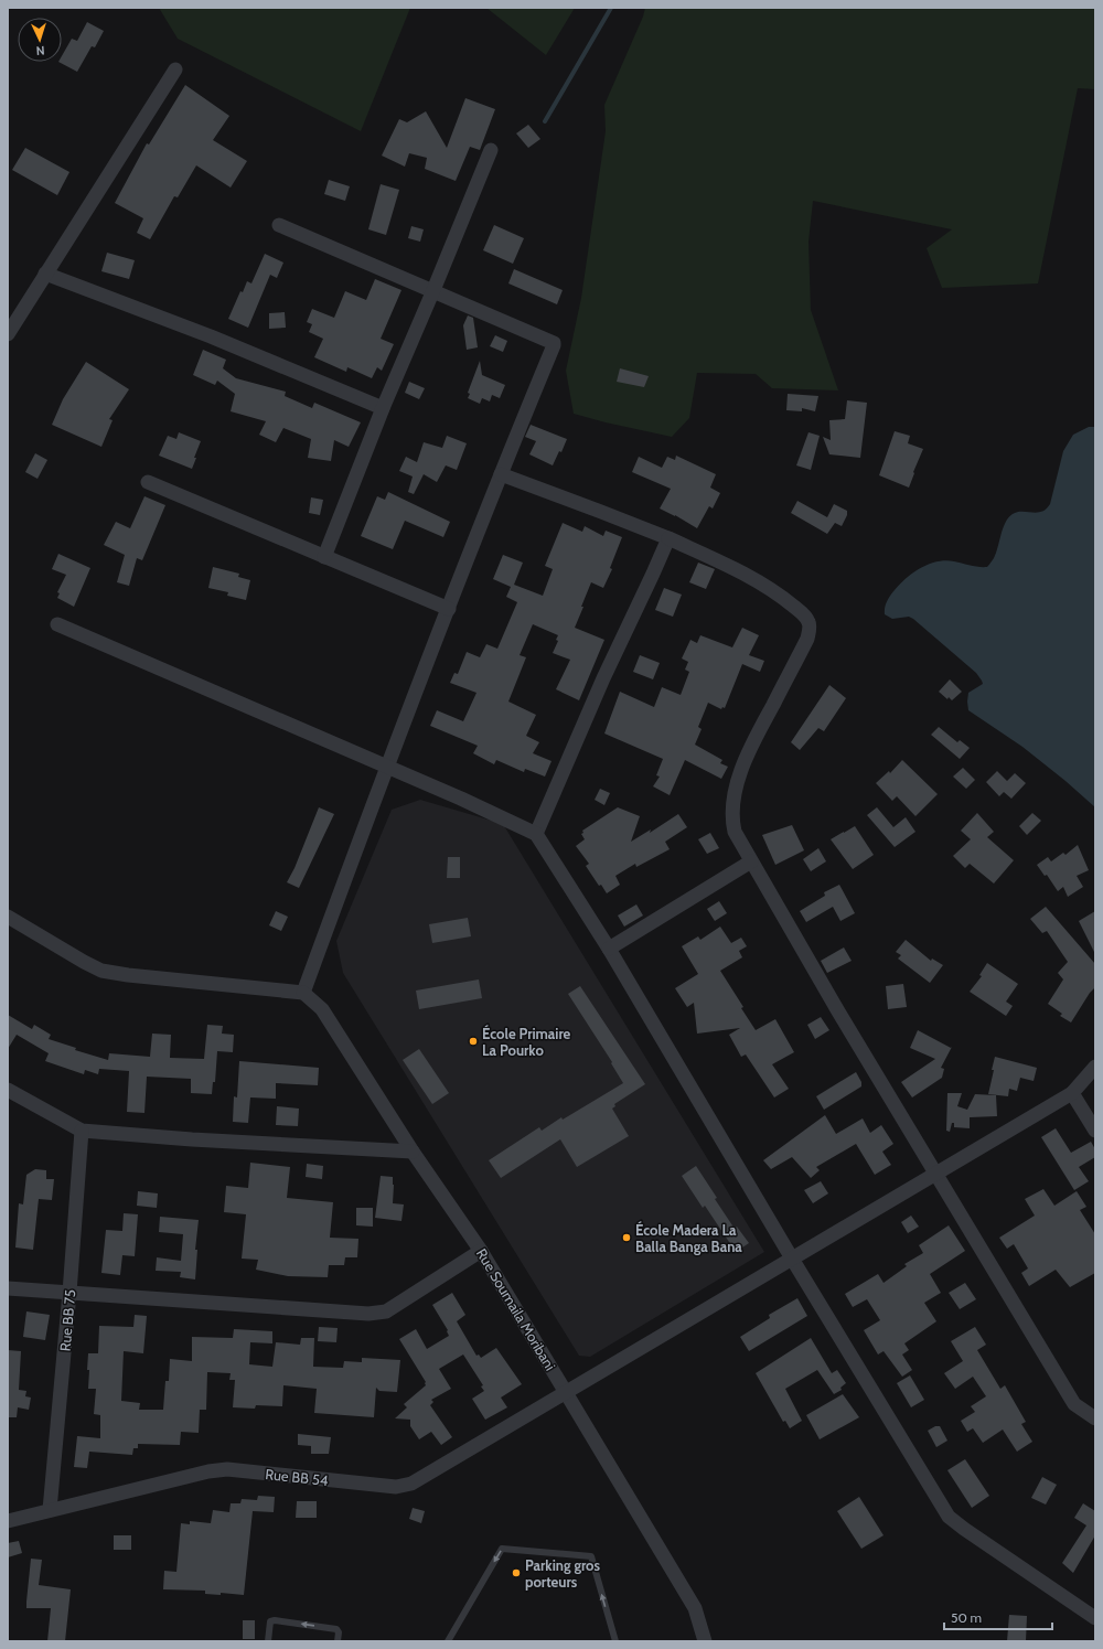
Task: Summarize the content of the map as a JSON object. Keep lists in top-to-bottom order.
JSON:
{
  "streets": {
    "street": ["Rue Soumaila Moribani", "Rue BB 75", "Rue BB 54"]
  },
  "crossings": [
    ["Rue Soumaila Moribani", "Rue BB 54"],
    ["Rue BB 75", "Rue BB 54"]
  ],
  "places": ["École Primaire La Pourko", "École Madera La Balla Banga Bana", "Parking gros porteurs"],
  "scale_bar": "50 m",
  "north": "bottom"
}
